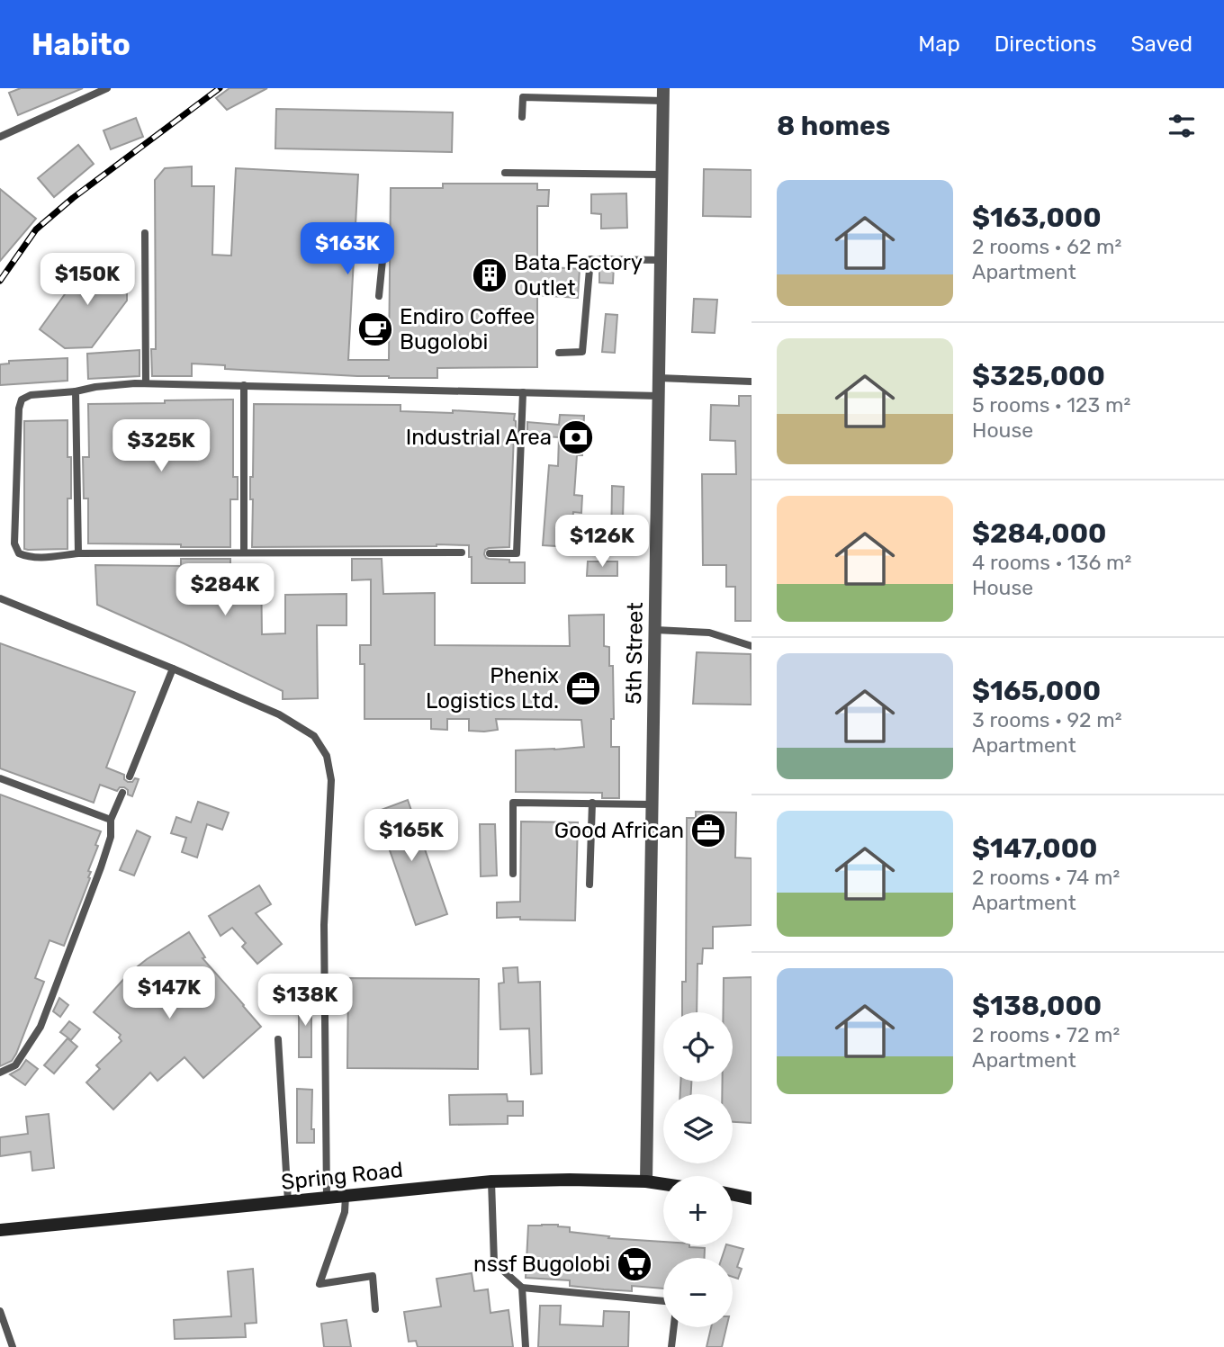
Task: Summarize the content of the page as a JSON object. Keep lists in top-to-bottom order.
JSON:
{
  "streets": {
    "main road": ["Spring Road"],
    "street": ["5th Street"]
  },
  "crossings": [
    ["5th Street", "Spring Road"]
  ],
  "places": {
    "building": ["Bata Factory Outlet"],
    "cafe": ["Endiro Coffee Bugolobi"],
    "bank": ["Industrial Area"],
    "office": ["Phenix Logistics Ltd.", "Good African"],
    "supermarket": ["nssf Bugolobi"]
  },
  "page": {
    "header": "Habito",
    "nav": ["Map", "Directions", "Saved"],
    "heading": "8 homes",
    "list": [
      {
        "name": "$163,000",
        "note": "2 rooms · 62 m² · Apartment"
      },
      {
        "name": "$325,000",
        "note": "5 rooms · 123 m² · House"
      },
      {
        "name": "$284,000",
        "note": "4 rooms · 136 m² · House"
      },
      {
        "name": "$165,000",
        "note": "3 rooms · 92 m² · Apartment"
      },
      {
        "name": "$147,000",
        "note": "2 rooms · 74 m² · Apartment"
      },
      {
        "name": "$138,000",
        "note": "2 rooms · 72 m² · Apartment"
      }
    ],
    "price": [
      "$163K",
      "$150K",
      "$325K",
      "$126K",
      "$284K",
      "$165K",
      "$147K",
      "$138K"
    ],
    "map_buttons": ["+", "−"]
  }
}
